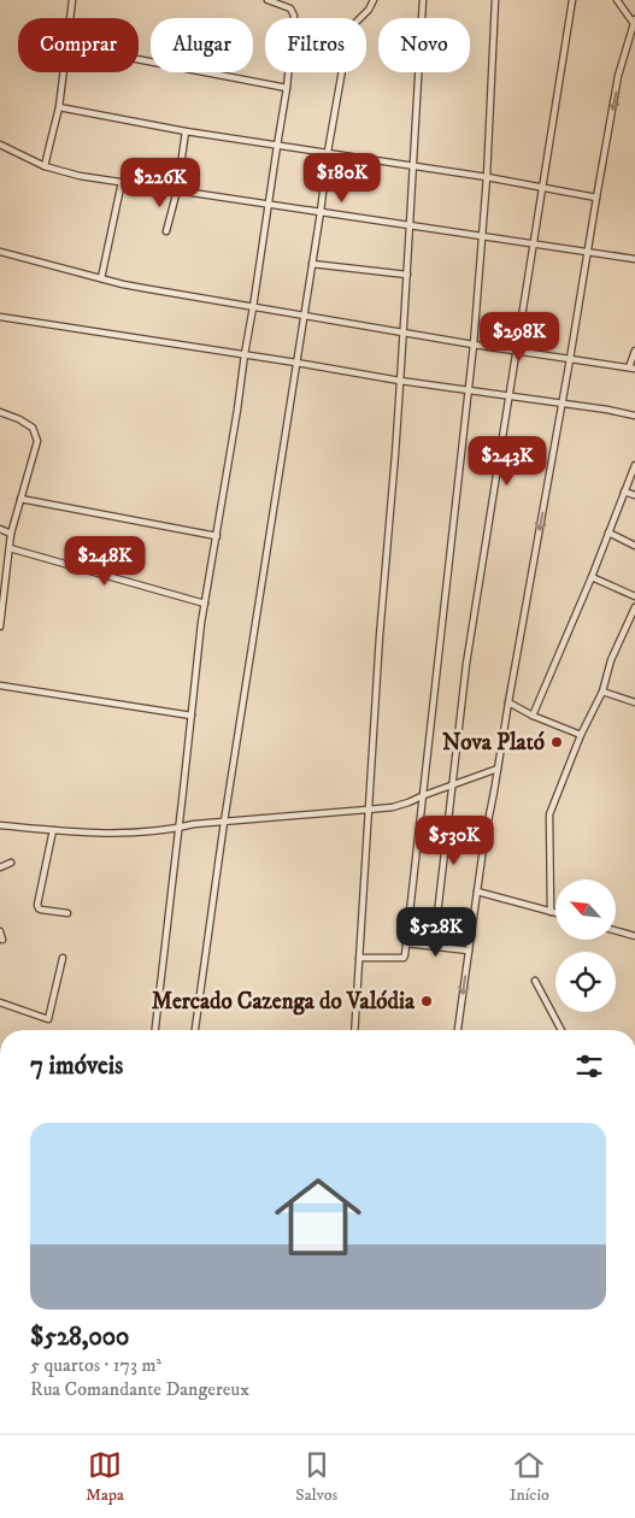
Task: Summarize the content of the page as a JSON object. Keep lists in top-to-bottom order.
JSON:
{
  "places": ["Nova Plató", "Mercado Cazenga do Valódia"],
  "north": "top left",
  "page": {
    "chip": [
      "Comprar",
      "Alugar",
      "Filtros",
      "Novo"
    ],
    "price": [
      "$180K",
      "$226K",
      "$298K",
      "$243K",
      "$248K",
      "$530K",
      "$528K"
    ],
    "heading": "7 imóveis",
    "list": [
      {
        "name": "$528,000",
        "note": "5 quartos · 173 m² · Rua Comandante Dangereux"
      }
    ],
    "tabs": ["Mapa", "Salvos", "Início"]
  }
}
